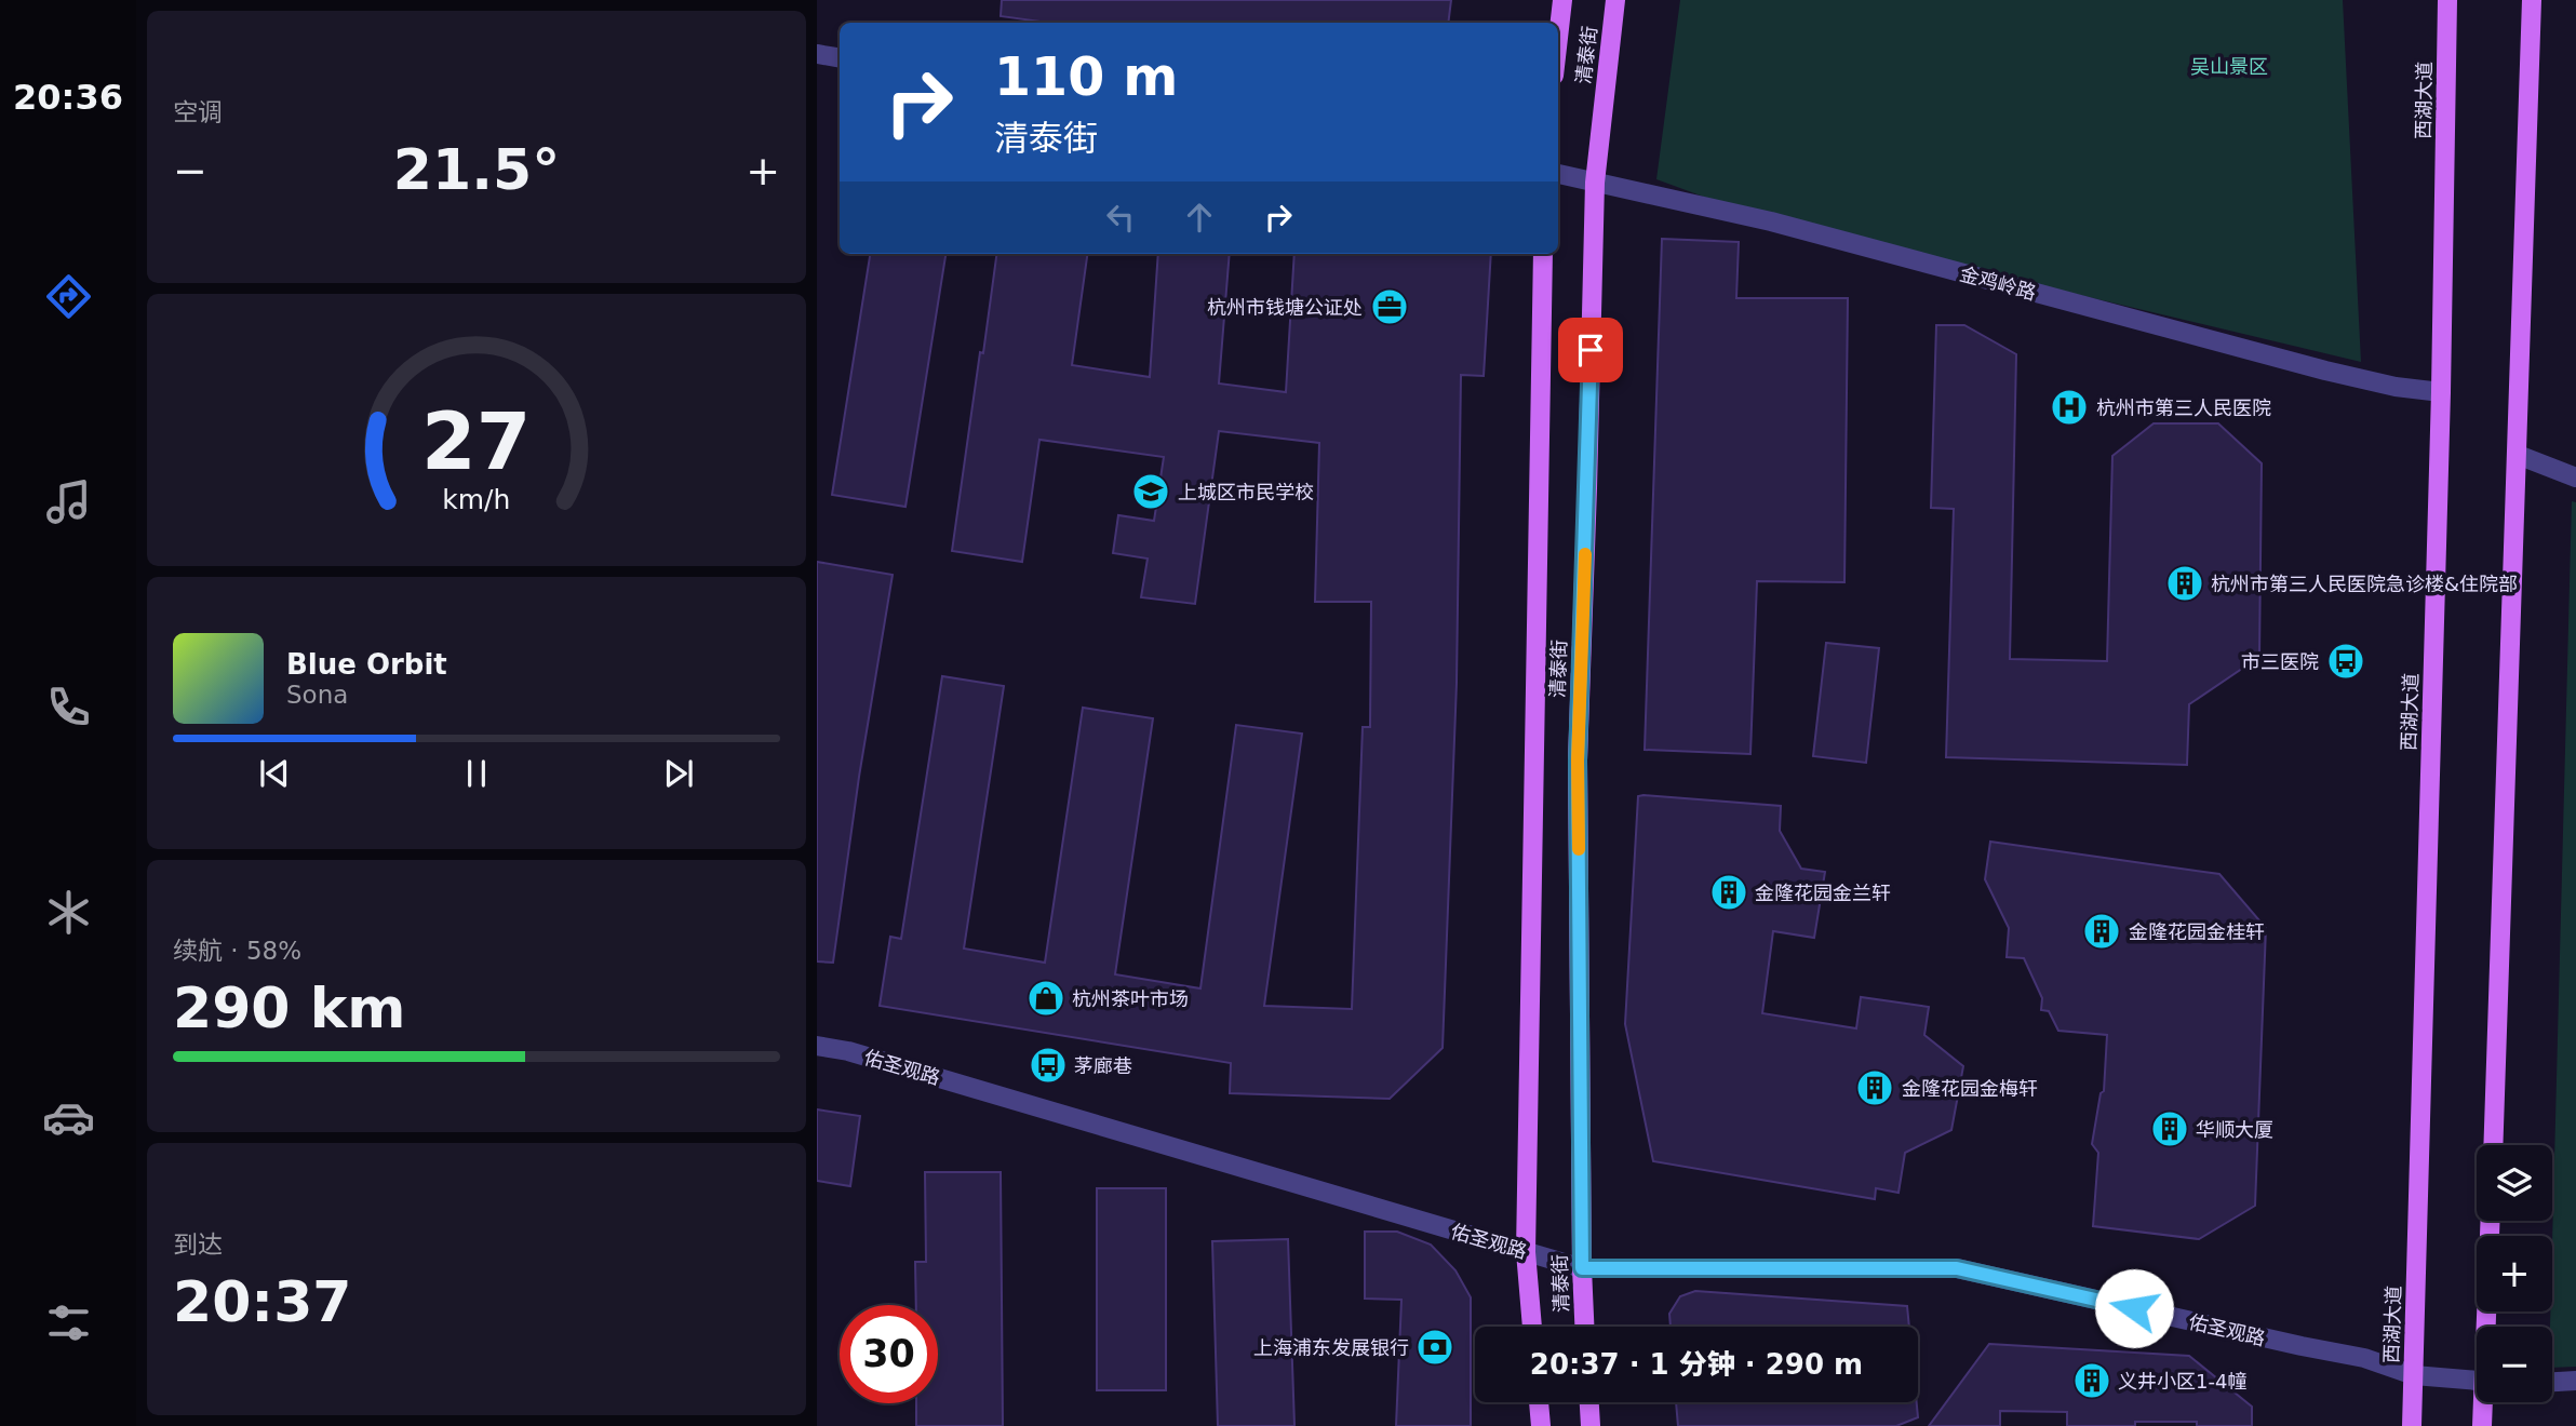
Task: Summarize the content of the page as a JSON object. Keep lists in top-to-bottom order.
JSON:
{
  "streets": {
    "main road": ["清泰街", "西湖大道"],
    "street": ["金鸡岭路", "佑圣观路"]
  },
  "crossings": [
    ["清泰街", "金鸡岭路"],
    ["清泰街", "佑圣观路"],
    ["西湖大道", "金鸡岭路"],
    ["西湖大道", "佑圣观路"]
  ],
  "parks": ["吴山景区"],
  "places": {
    "office": ["杭州市钱塘公证处"],
    "hospital": ["杭州市第三人民医院"],
    "school or university": ["上城区市民学校"],
    "building": [
      "杭州市第三人民医院急诊楼&住院部",
      "金隆花园金兰轩",
      "金隆花园金桂轩",
      "金隆花园金梅轩",
      "华顺大厦",
      "义井小区1-4幢"
    ],
    "bus stop": ["市三医院", "茅廊巷"],
    "shop": ["杭州茶叶市场"],
    "bank": ["上海浦东发展银行"]
  },
  "page": {
    "tabs": "20:36",
    "tile": [
      "空调",
      ["续航 · 58%", "290 km"],
      ["到达", "20:37"]
    ],
    "turn": ["110 m", "清泰街"],
    "heat": ["−", "21.5°", "+"],
    "song": ["Blue Orbit", "Sona"],
    "map_buttons": ["+", "−"],
    "limit": "30",
    "trip": "20:37 · 1 分钟 · 290 m",
    "gauge": ["27", "km/h"]
  }
}
